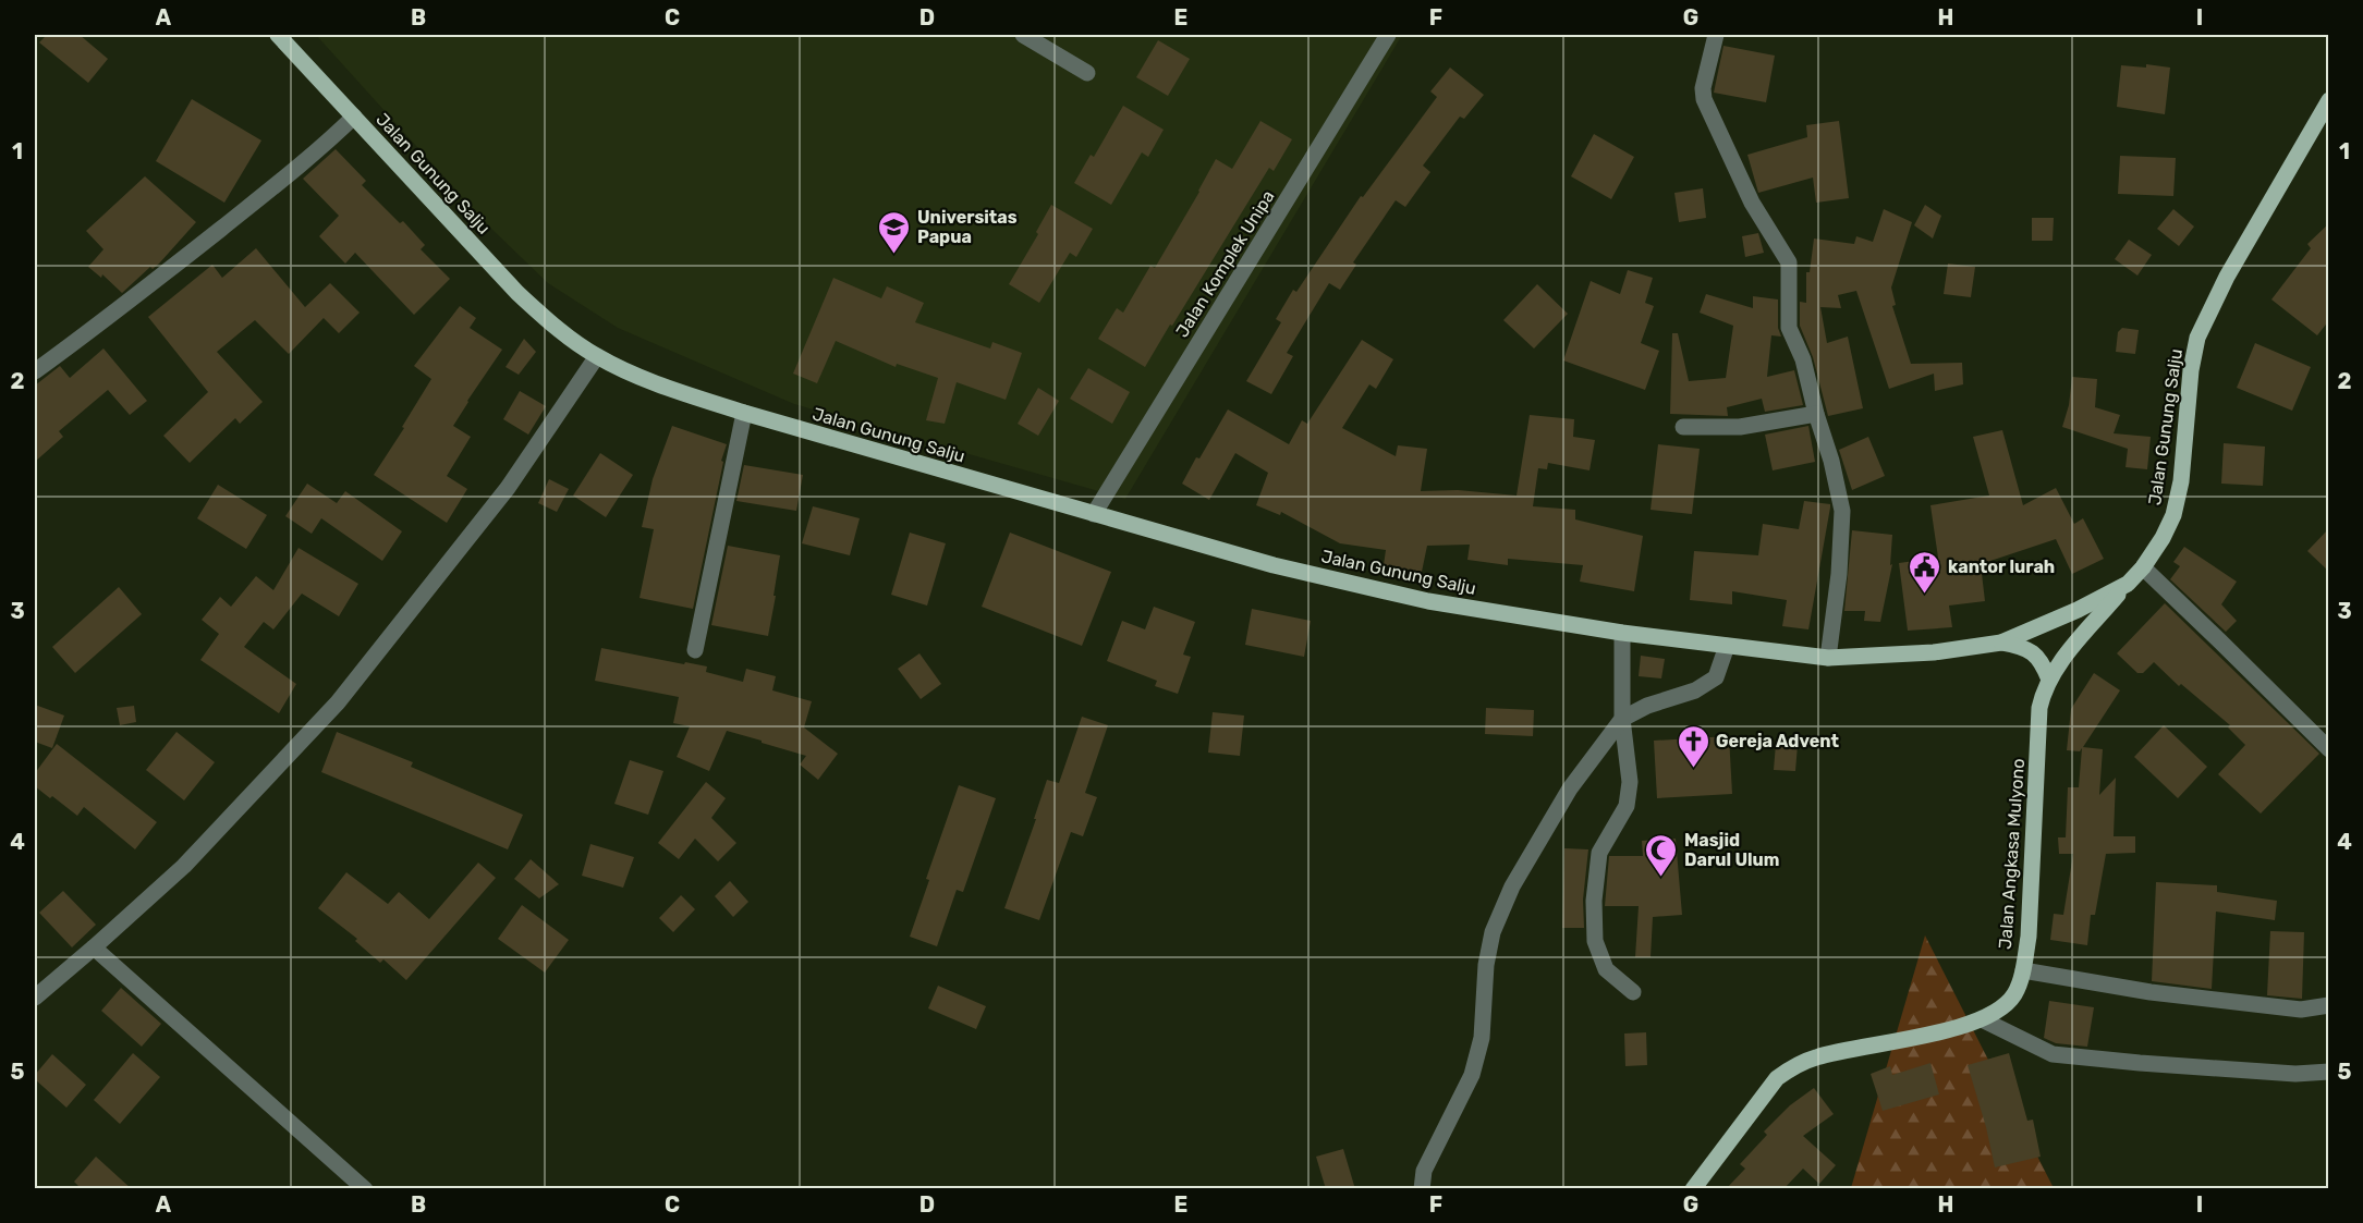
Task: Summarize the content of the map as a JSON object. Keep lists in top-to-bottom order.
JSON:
{
  "streets": {
    "main road": ["Jalan Gunung Salju", "Jalan Angkasa Mulyono"],
    "street": ["Jalan Komplek Unipa"]
  },
  "crossings": [
    ["Jalan Gunung Salju", "Jalan Komplek Unipa"],
    ["Jalan Gunung Salju", "Jalan Angkasa Mulyono"]
  ],
  "places": {
    "school or university": ["Universitas Papua"],
    "public building": ["kantor lurah"],
    "church": ["Gereja Advent"],
    "mosque": ["Masjid Darul Ulum"]
  },
  "grid": {
    "columns": [
      "A",
      "B",
      "C",
      "D",
      "E",
      "F",
      "G",
      "H",
      "I"
    ],
    "rows": [
      "1",
      "2",
      "3",
      "4",
      "5"
    ]
  }
}
